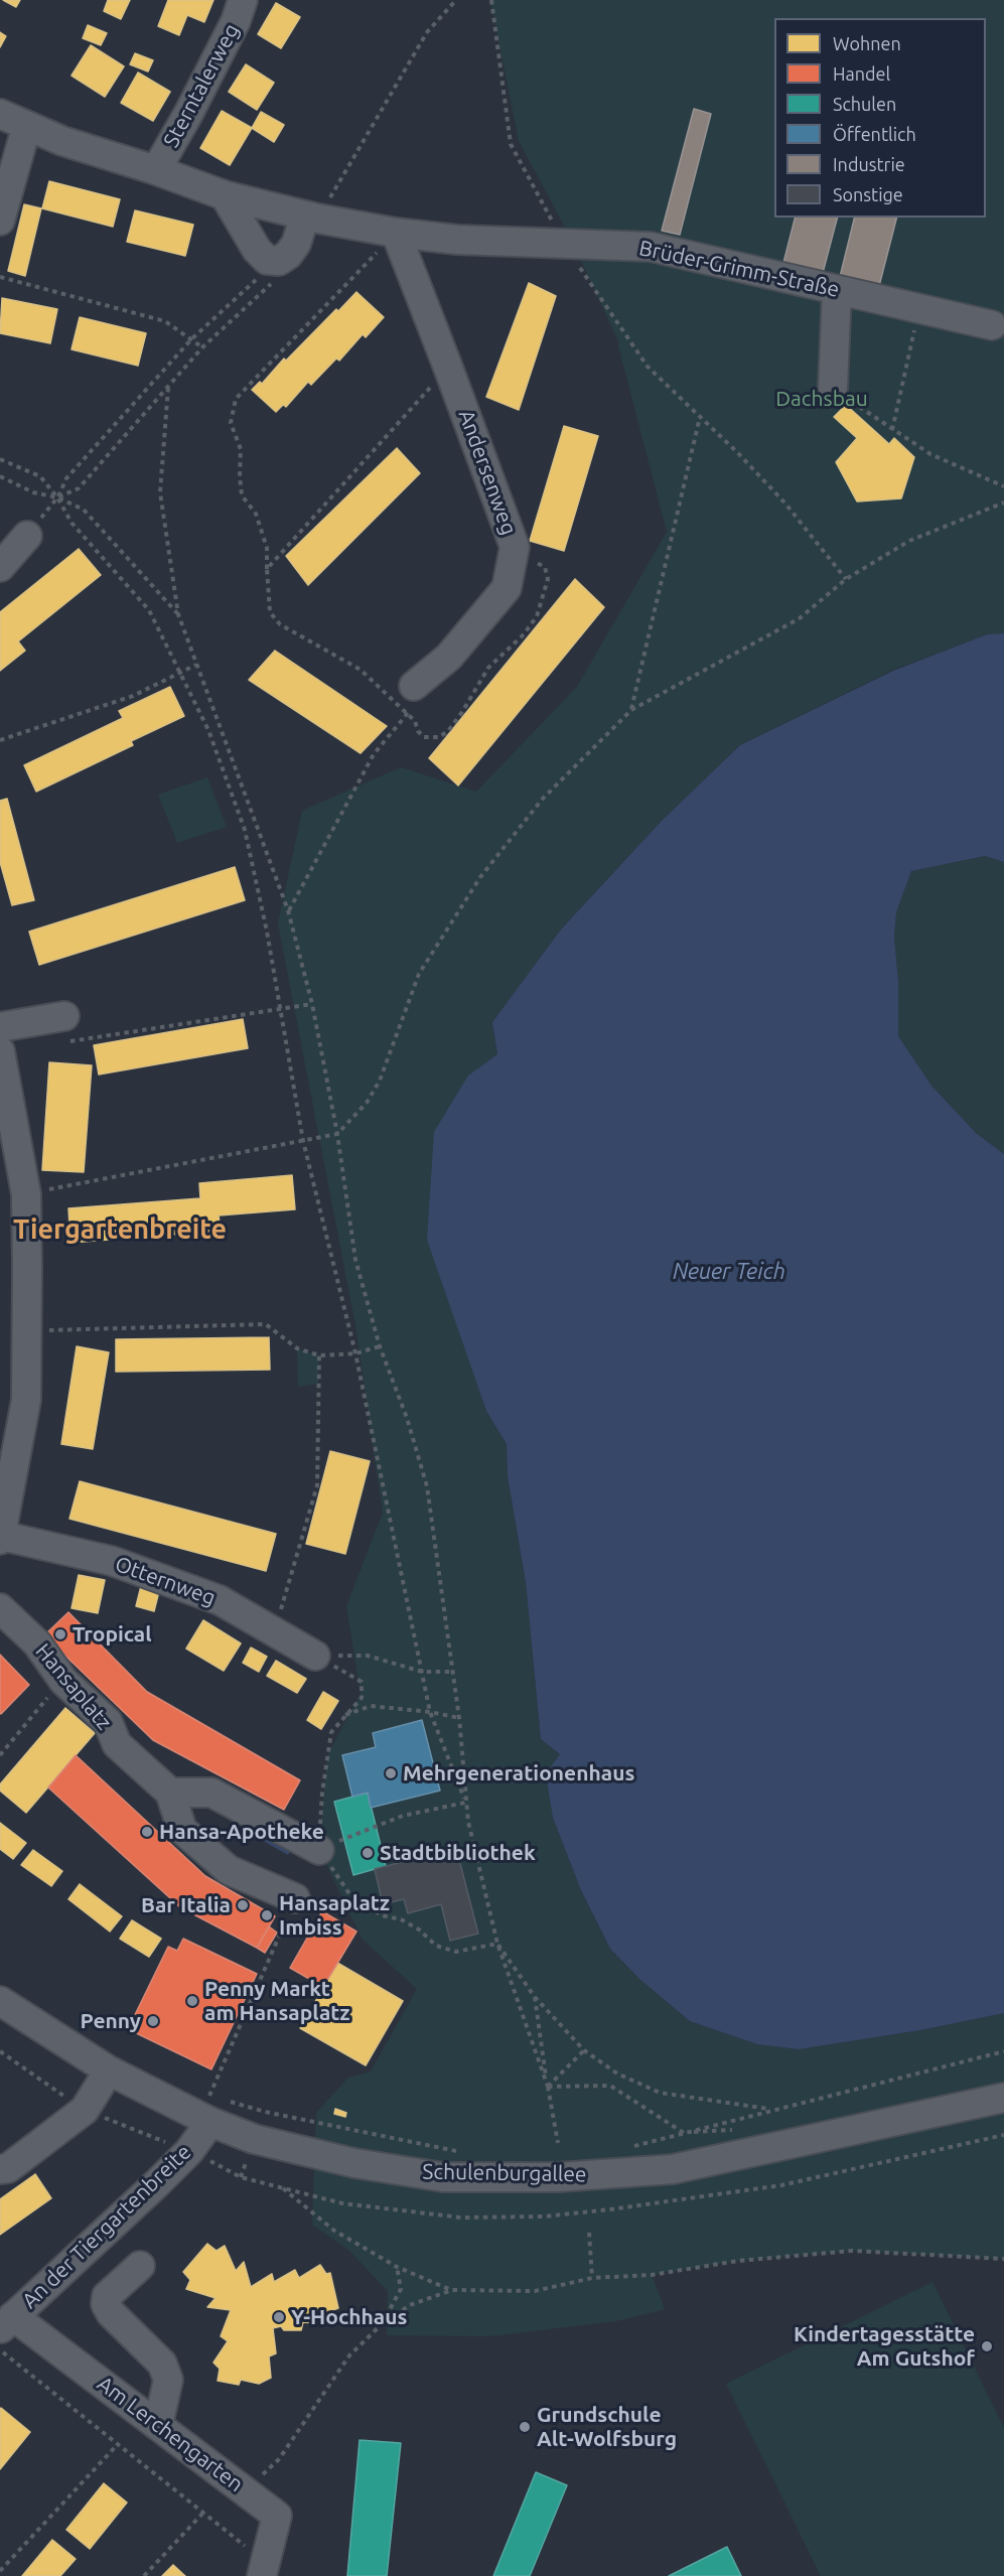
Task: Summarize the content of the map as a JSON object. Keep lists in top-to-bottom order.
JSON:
{
  "streets": {
    "street": [
      "Sterntalerweg",
      "Brüder-Grimm-Straße",
      "Andersenweg",
      "Otternweg",
      "Hansaplatz",
      "Schulenburgallee",
      "An der Tiergartenbreite",
      "Am Lerchengarten"
    ]
  },
  "crossings": [
    ["Sterntalerweg", "Brüder-Grimm-Straße"],
    ["Brüder-Grimm-Straße", "Andersenweg"],
    ["Schulenburgallee", "An der Tiergartenbreite"],
    ["An der Tiergartenbreite", "Am Lerchengarten"]
  ],
  "districts": ["Tiergartenbreite"],
  "water": ["Neuer Teich"],
  "parks": ["Dachsbau"],
  "places": [
    "Tropical",
    "Mehrgenerationenhaus",
    "Hansa-Apotheke",
    "Stadtbibliothek",
    "Bar Italia",
    "Hansaplatz Imbiss",
    "Penny Markt am Hansaplatz",
    "Penny",
    "Y-Hochhaus",
    "Kindertagesstätte Am Gutshof",
    "Grundschule Alt-Wolfsburg"
  ],
  "legend": [
    "Wohnen",
    "Handel",
    "Schulen",
    "Öffentlich",
    "Industrie",
    "Sonstige"
  ]
}
